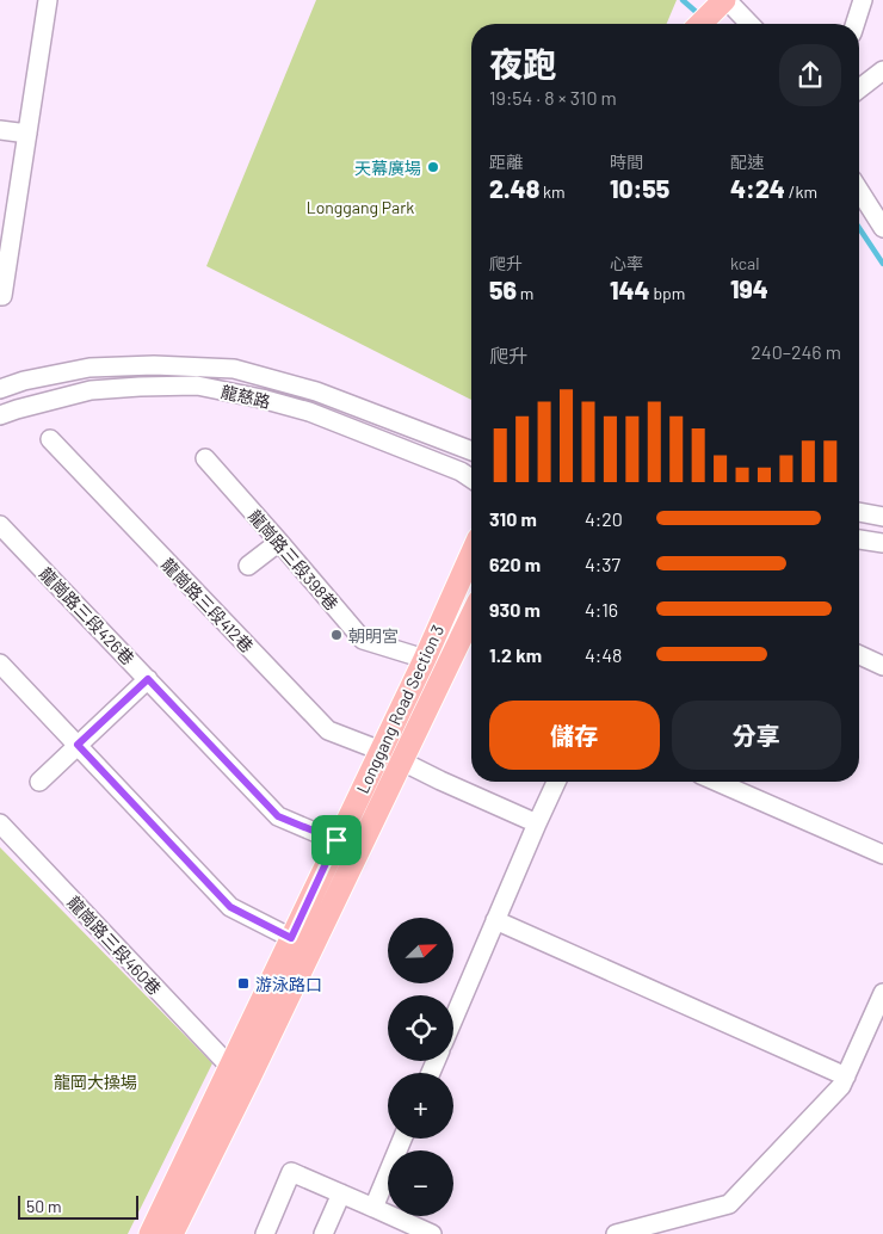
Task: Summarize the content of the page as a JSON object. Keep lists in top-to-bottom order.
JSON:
{
  "streets": {
    "main road": ["Longgang Road Section 3"],
    "street": [
      "龍慈路",
      "龍崗路三段398巷",
      "龍崗路三段412巷",
      "龍崗路三段426巷",
      "龍崗路三段460巷"
    ]
  },
  "crossings": [
    ["龍崗路三段398巷", "Longgang Road Section 3"],
    ["龍崗路三段412巷", "Longgang Road Section 3"],
    ["龍崗路三段426巷", "Longgang Road Section 3"],
    ["Longgang Road Section 3", "龍崗路三段460巷"]
  ],
  "parks": ["Longgang Park", "龍岡大操場"],
  "places": {
    "other": ["天幕廣場", "朝明宮"],
    "transit": ["游泳路口"]
  },
  "scale_bar": "50 m",
  "north": "top right",
  "page": {
    "heading": ["夜跑", "19:54 · 8 × 310 m"],
    "stats": [
      ["距離", "2.48 km"],
      ["時間", "10:55"],
      ["配速", "4:24 /km"],
      ["爬升", "56 m"],
      ["心率", "144 bpm"],
      ["kcal", "194"]
    ],
    "chart": ["爬升", "240–246 m"],
    "list": [
      {
        "name": "310 m",
        "note": "4:20"
      },
      {
        "name": "620 m",
        "note": "4:37"
      },
      {
        "name": "930 m",
        "note": "4:16"
      },
      {
        "name": "1.2 km",
        "note": "4:48"
      }
    ],
    "buttons": ["儲存", "分享"],
    "map_buttons": ["+", "−"],
    "scale": "50 m"
  }
}
